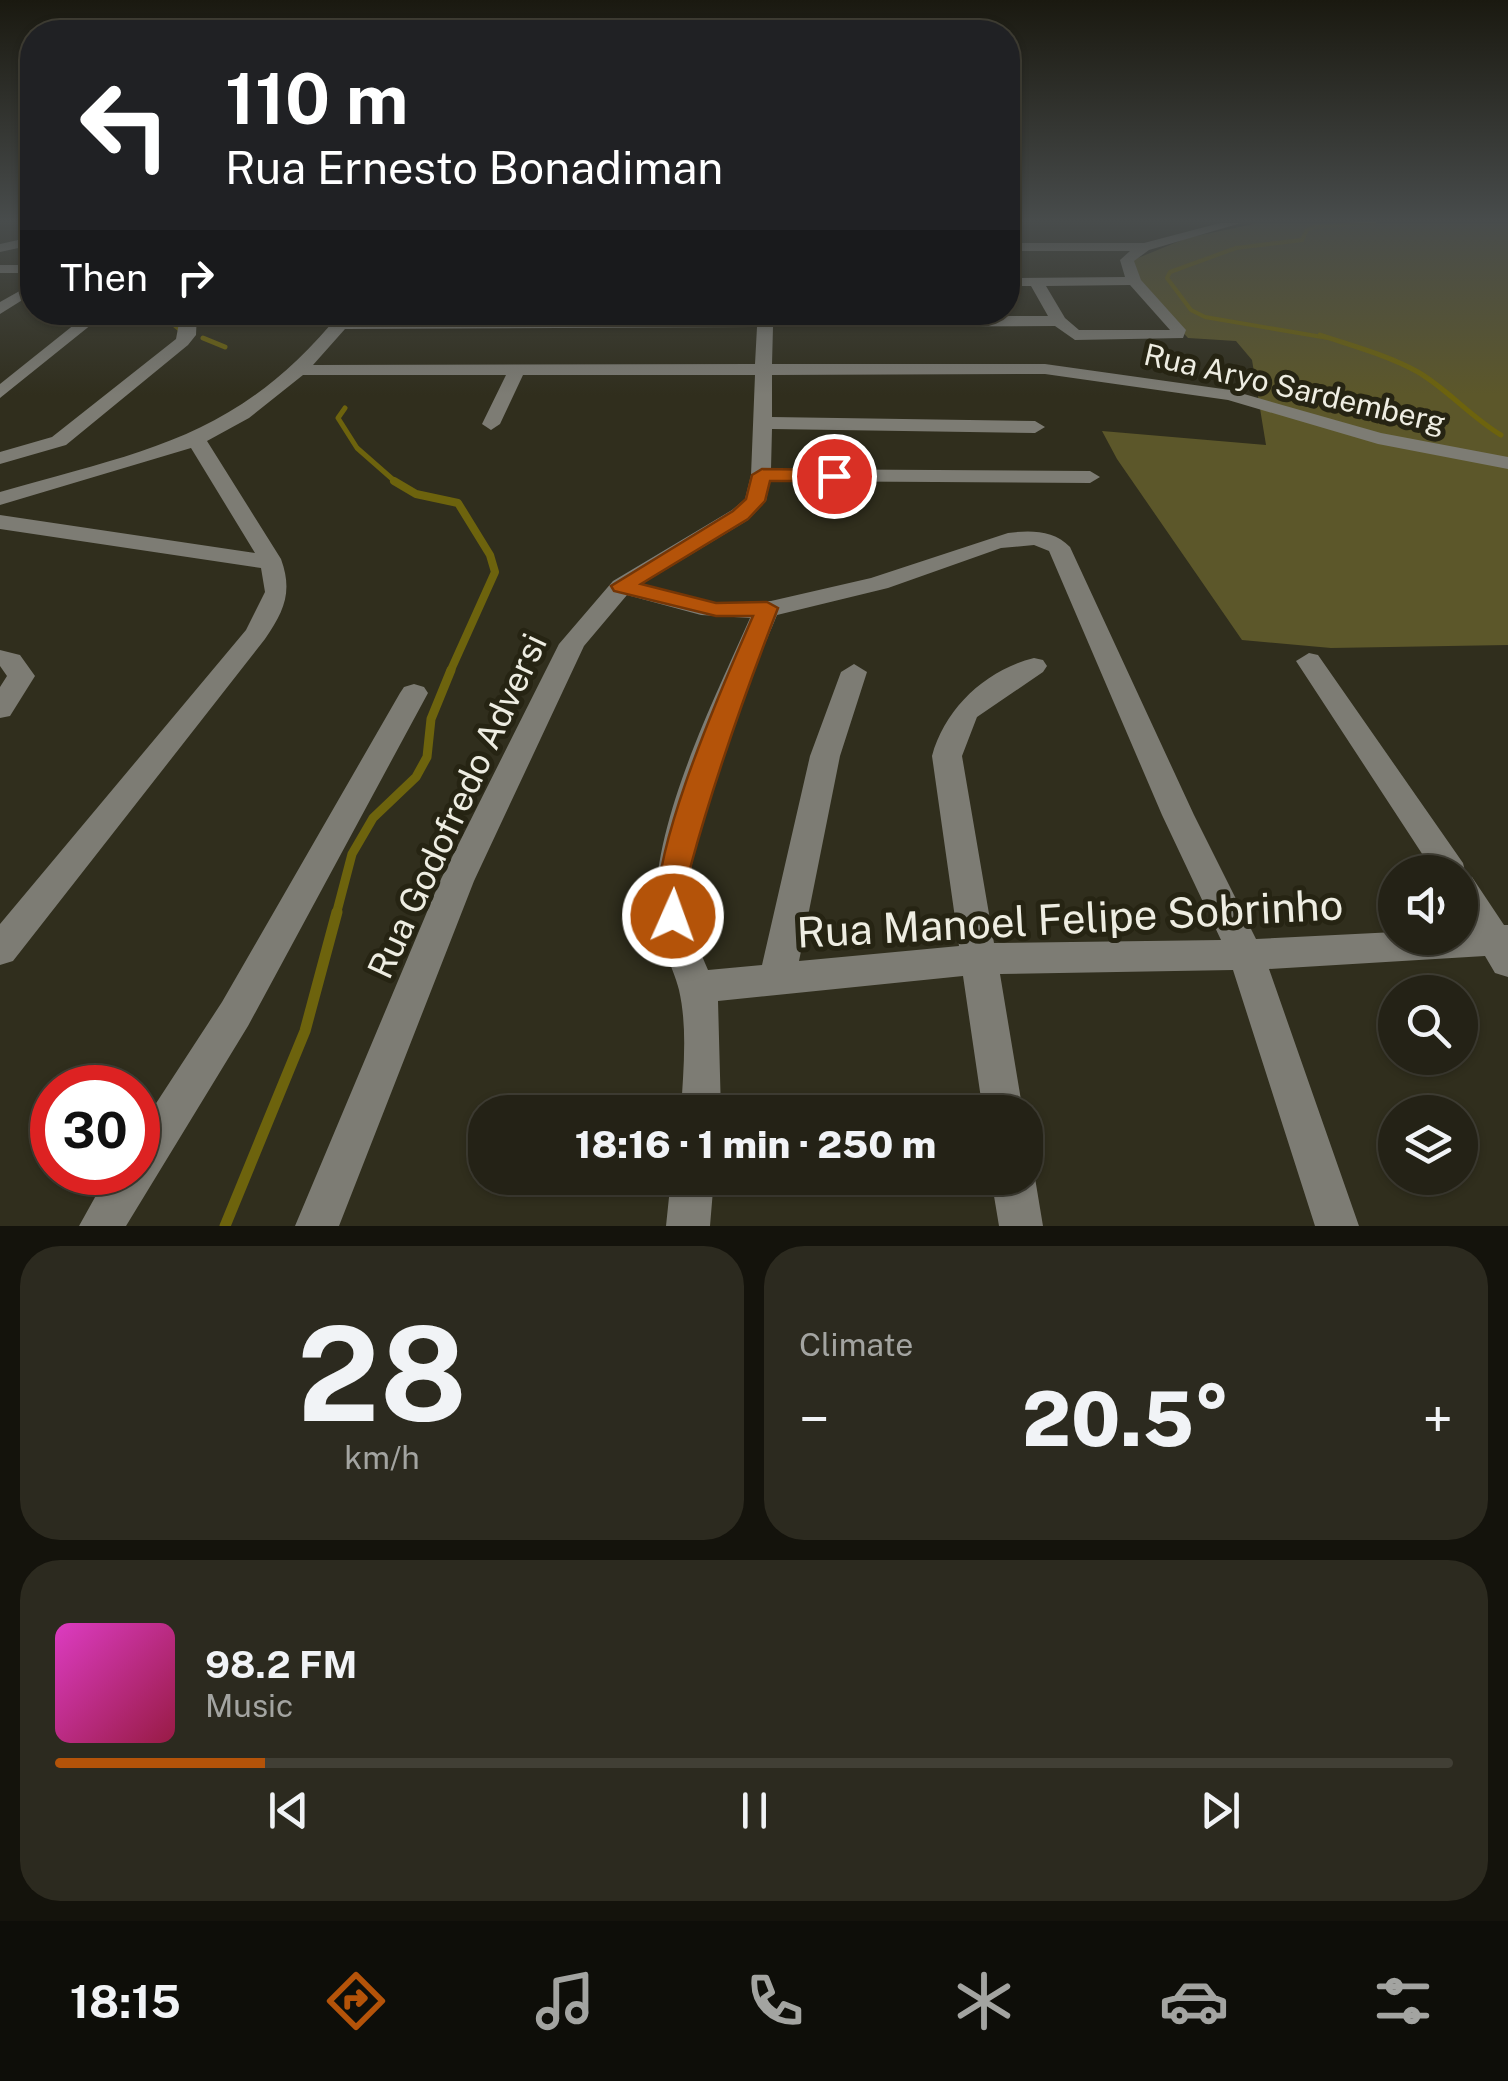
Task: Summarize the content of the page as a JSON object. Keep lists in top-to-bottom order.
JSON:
{
  "streets": {
    "street": ["Rua Aryo Sardemberg", "Rua Godofredo Adversi", "Rua Manoel Felipe Sobrinho"]
  },
  "page": {
    "turn": ["110 m", "Rua Ernesto Bonadiman"],
    "then": "Then",
    "limit": "30",
    "trip": "18:16 · 1 min · 250 m",
    "tile": [
      ["28", "km/h"],
      "Climate"
    ],
    "heat": ["−", "20.5°", "+"],
    "song": ["98.2 FM", "Music"],
    "tabs": "18:15"
  }
}
